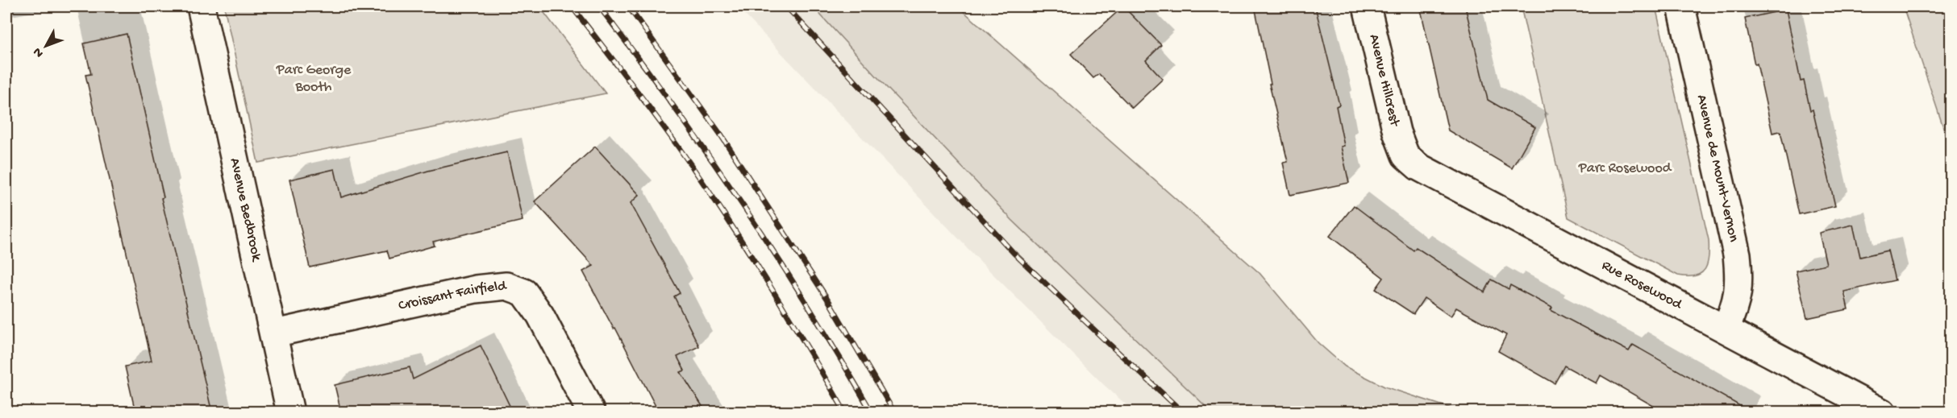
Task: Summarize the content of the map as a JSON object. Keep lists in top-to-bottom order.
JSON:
{
  "streets": {
    "street": [
      "Avenue Hillcrest",
      "Avenue de Mount-Vernon",
      "Avenue Bedbrook",
      "Rue Rosewood",
      "Croissant Fairfield"
    ]
  },
  "crossings": [
    ["Avenue Hillcrest", "Rue Rosewood"],
    ["Avenue de Mount-Vernon", "Rue Rosewood"],
    ["Avenue Bedbrook", "Croissant Fairfield"]
  ],
  "parks": ["Parc George Booth", "Parc Rosewood"],
  "north": "bottom left"
}
